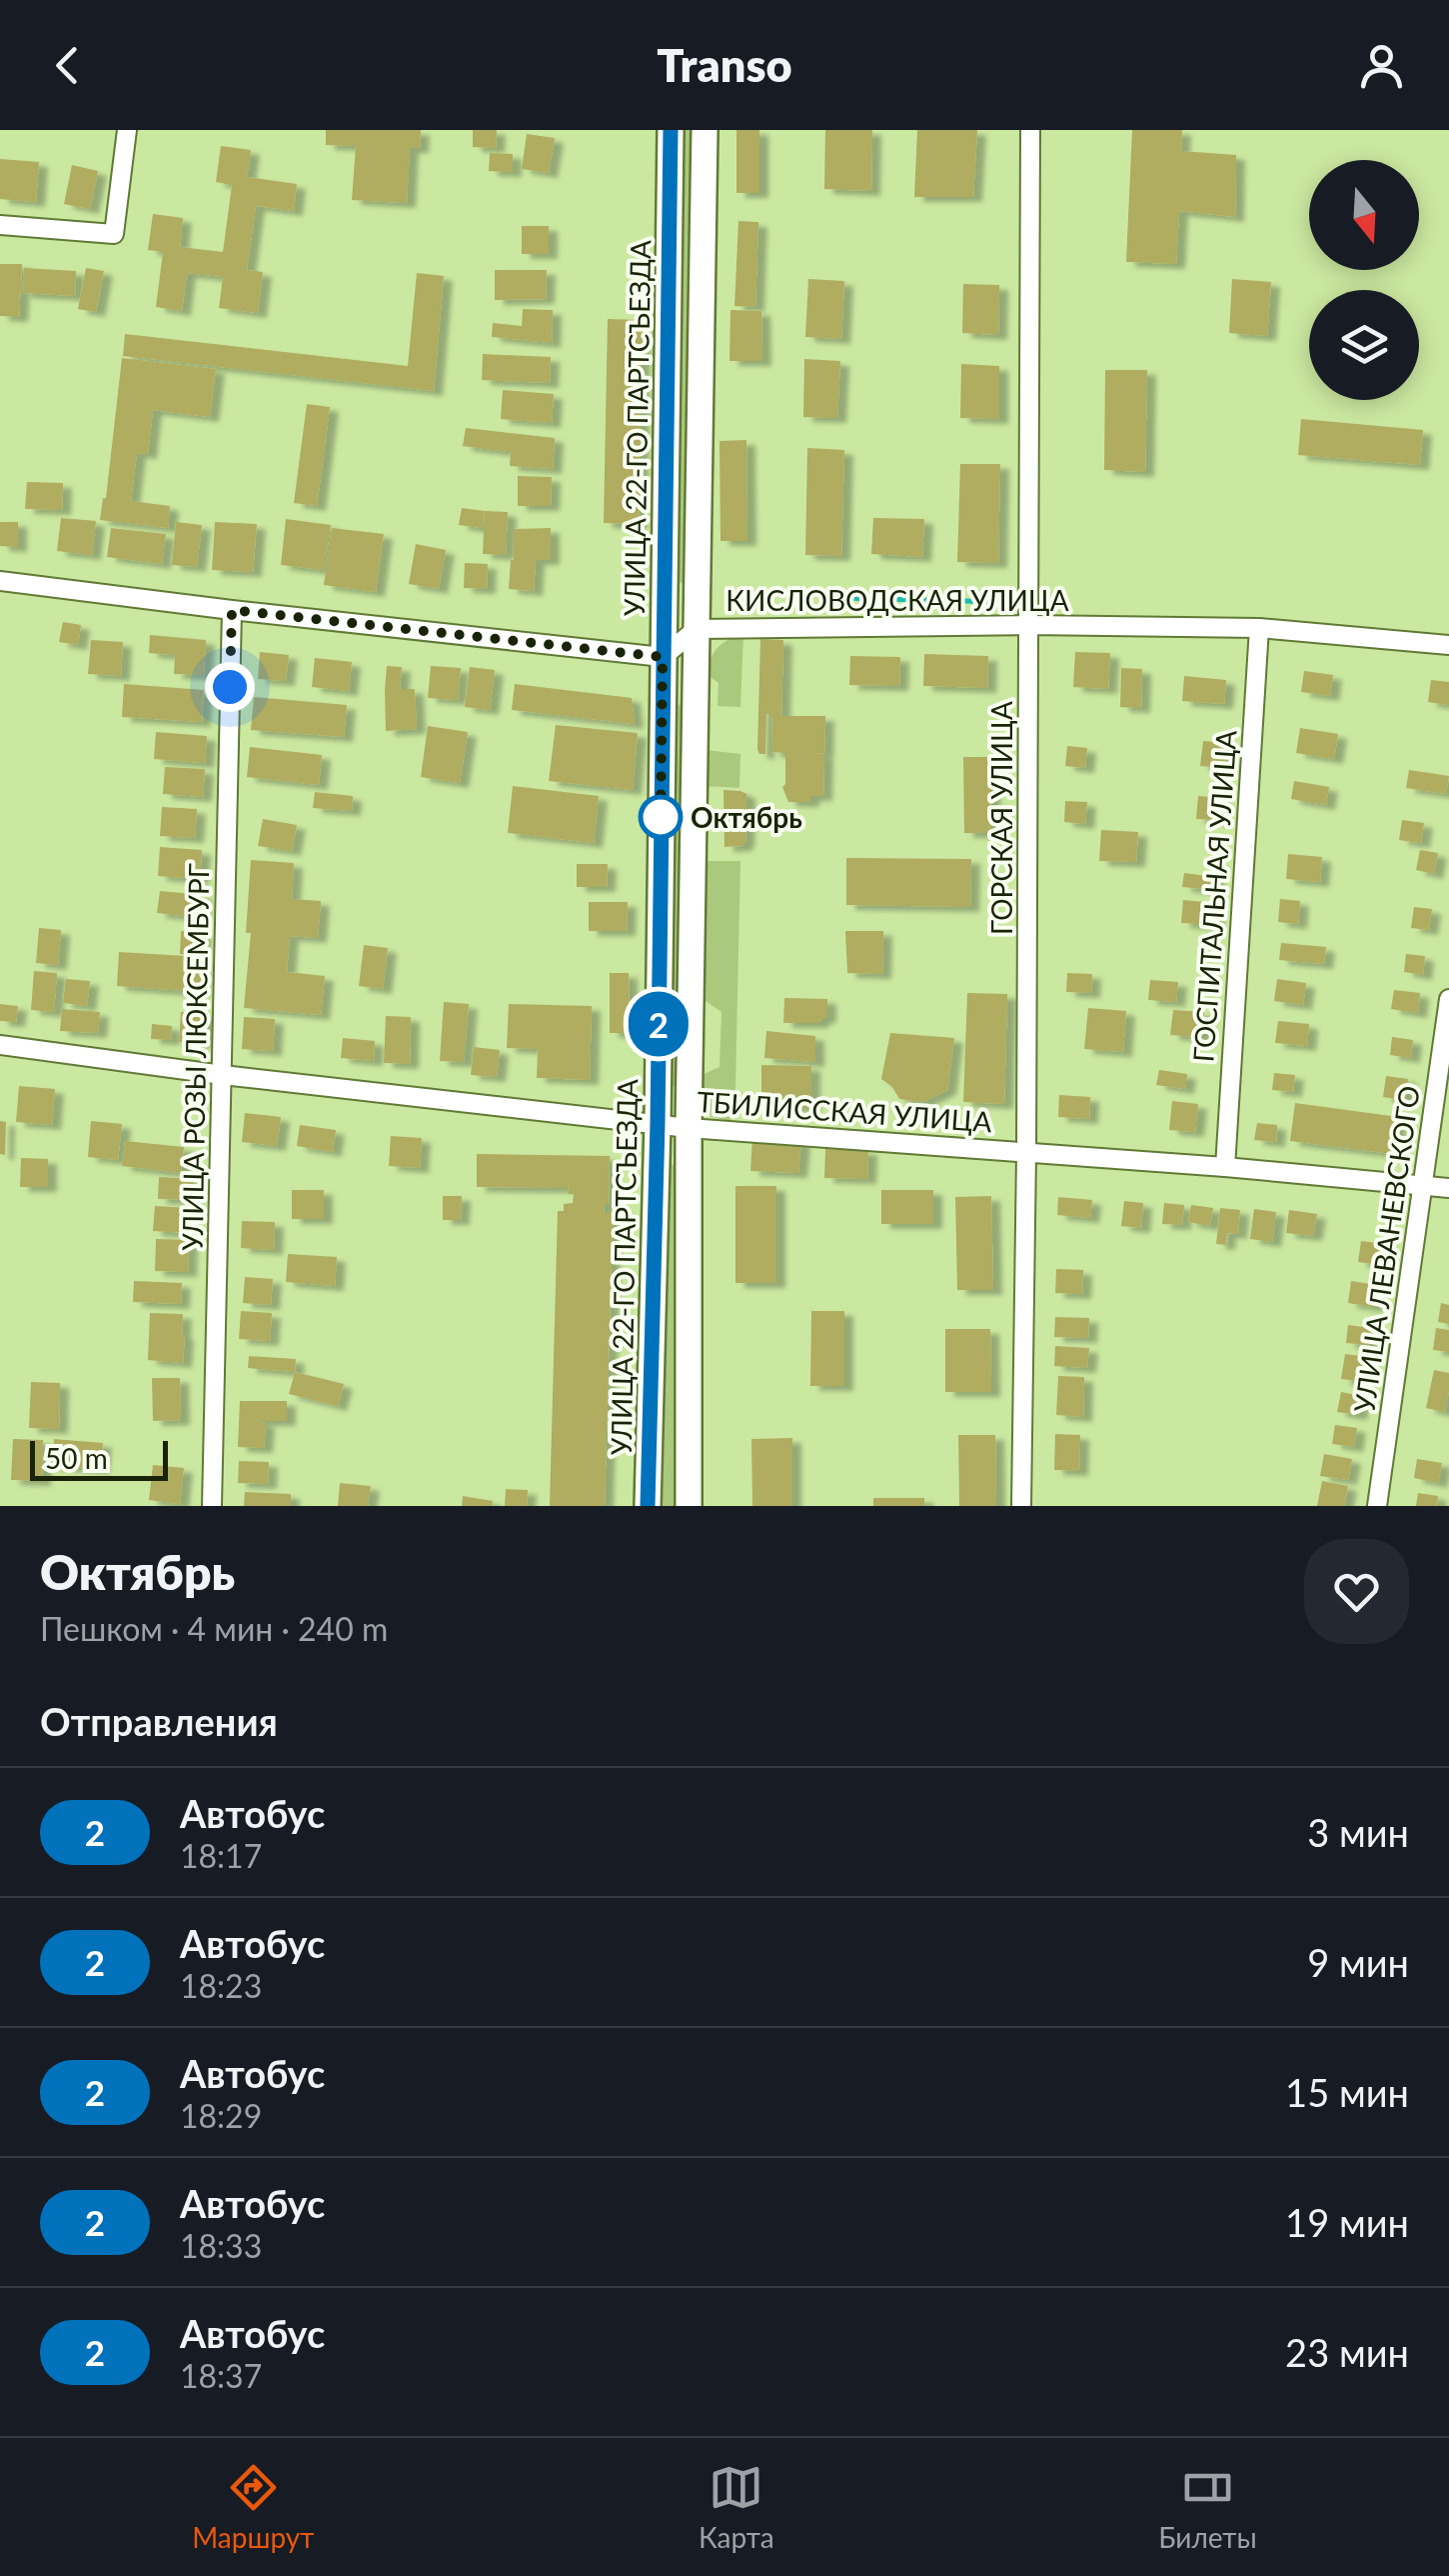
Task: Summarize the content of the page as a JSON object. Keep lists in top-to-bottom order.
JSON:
{
  "streets": {
    "main road": ["УЛИЦА 22-ГО ПАРТСЪЕЗДА"],
    "street": [
      "КИСЛОВОДСКАЯ УЛИЦА",
      "ГОРСКАЯ УЛИЦА",
      "ГОСПИТАЛЬНАЯ УЛИЦА",
      "УЛИЦА РОЗЫ ЛЮКСЕМБУРГ",
      "ТБИЛИССКАЯ УЛИЦА",
      "УЛИЦА ЛЕВАНЕВСКОГО"
    ]
  },
  "crossings": [
    ["УЛИЦА 22-ГО ПАРТСЪЕЗДА", "КИСЛОВОДСКАЯ УЛИЦА"],
    ["УЛИЦА 22-ГО ПАРТСЪЕЗДА", "ТБИЛИССКАЯ УЛИЦА"],
    ["КИСЛОВОДСКАЯ УЛИЦА", "ГОРСКАЯ УЛИЦА"],
    ["КИСЛОВОДСКАЯ УЛИЦА", "ГОСПИТАЛЬНАЯ УЛИЦА"],
    ["ГОРСКАЯ УЛИЦА", "ТБИЛИССКАЯ УЛИЦА"],
    ["ГОСПИТАЛЬНАЯ УЛИЦА", "ТБИЛИССКАЯ УЛИЦА"],
    ["УЛИЦА РОЗЫ ЛЮКСЕМБУРГ", "ТБИЛИССКАЯ УЛИЦА"],
    ["ТБИЛИССКАЯ УЛИЦА", "УЛИЦА ЛЕВАНЕВСКОГО"]
  ],
  "places": ["Октябрь"],
  "lines": ["bus line 2"],
  "scale_bar": "50 m",
  "north": "bottom",
  "page": {
    "header": "Transo",
    "on_map": "2",
    "scale": "50 m",
    "heading": [
      ["Октябрь", "Пешком · 4 мин · 240 m"],
      "Отправления"
    ],
    "list": [
      {
        "mark": "2",
        "name": "Автобус",
        "note": "18:17",
        "value": "3 мин"
      },
      {
        "mark": "2",
        "name": "Автобус",
        "note": "18:23",
        "value": "9 мин"
      },
      {
        "mark": "2",
        "name": "Автобус",
        "note": "18:29",
        "value": "15 мин"
      },
      {
        "mark": "2",
        "name": "Автобус",
        "note": "18:33",
        "value": "19 мин"
      },
      {
        "mark": "2",
        "name": "Автобус",
        "note": "18:37",
        "value": "23 мин"
      }
    ],
    "tabs": ["Маршрут", "Карта", "Билеты"]
  }
}
